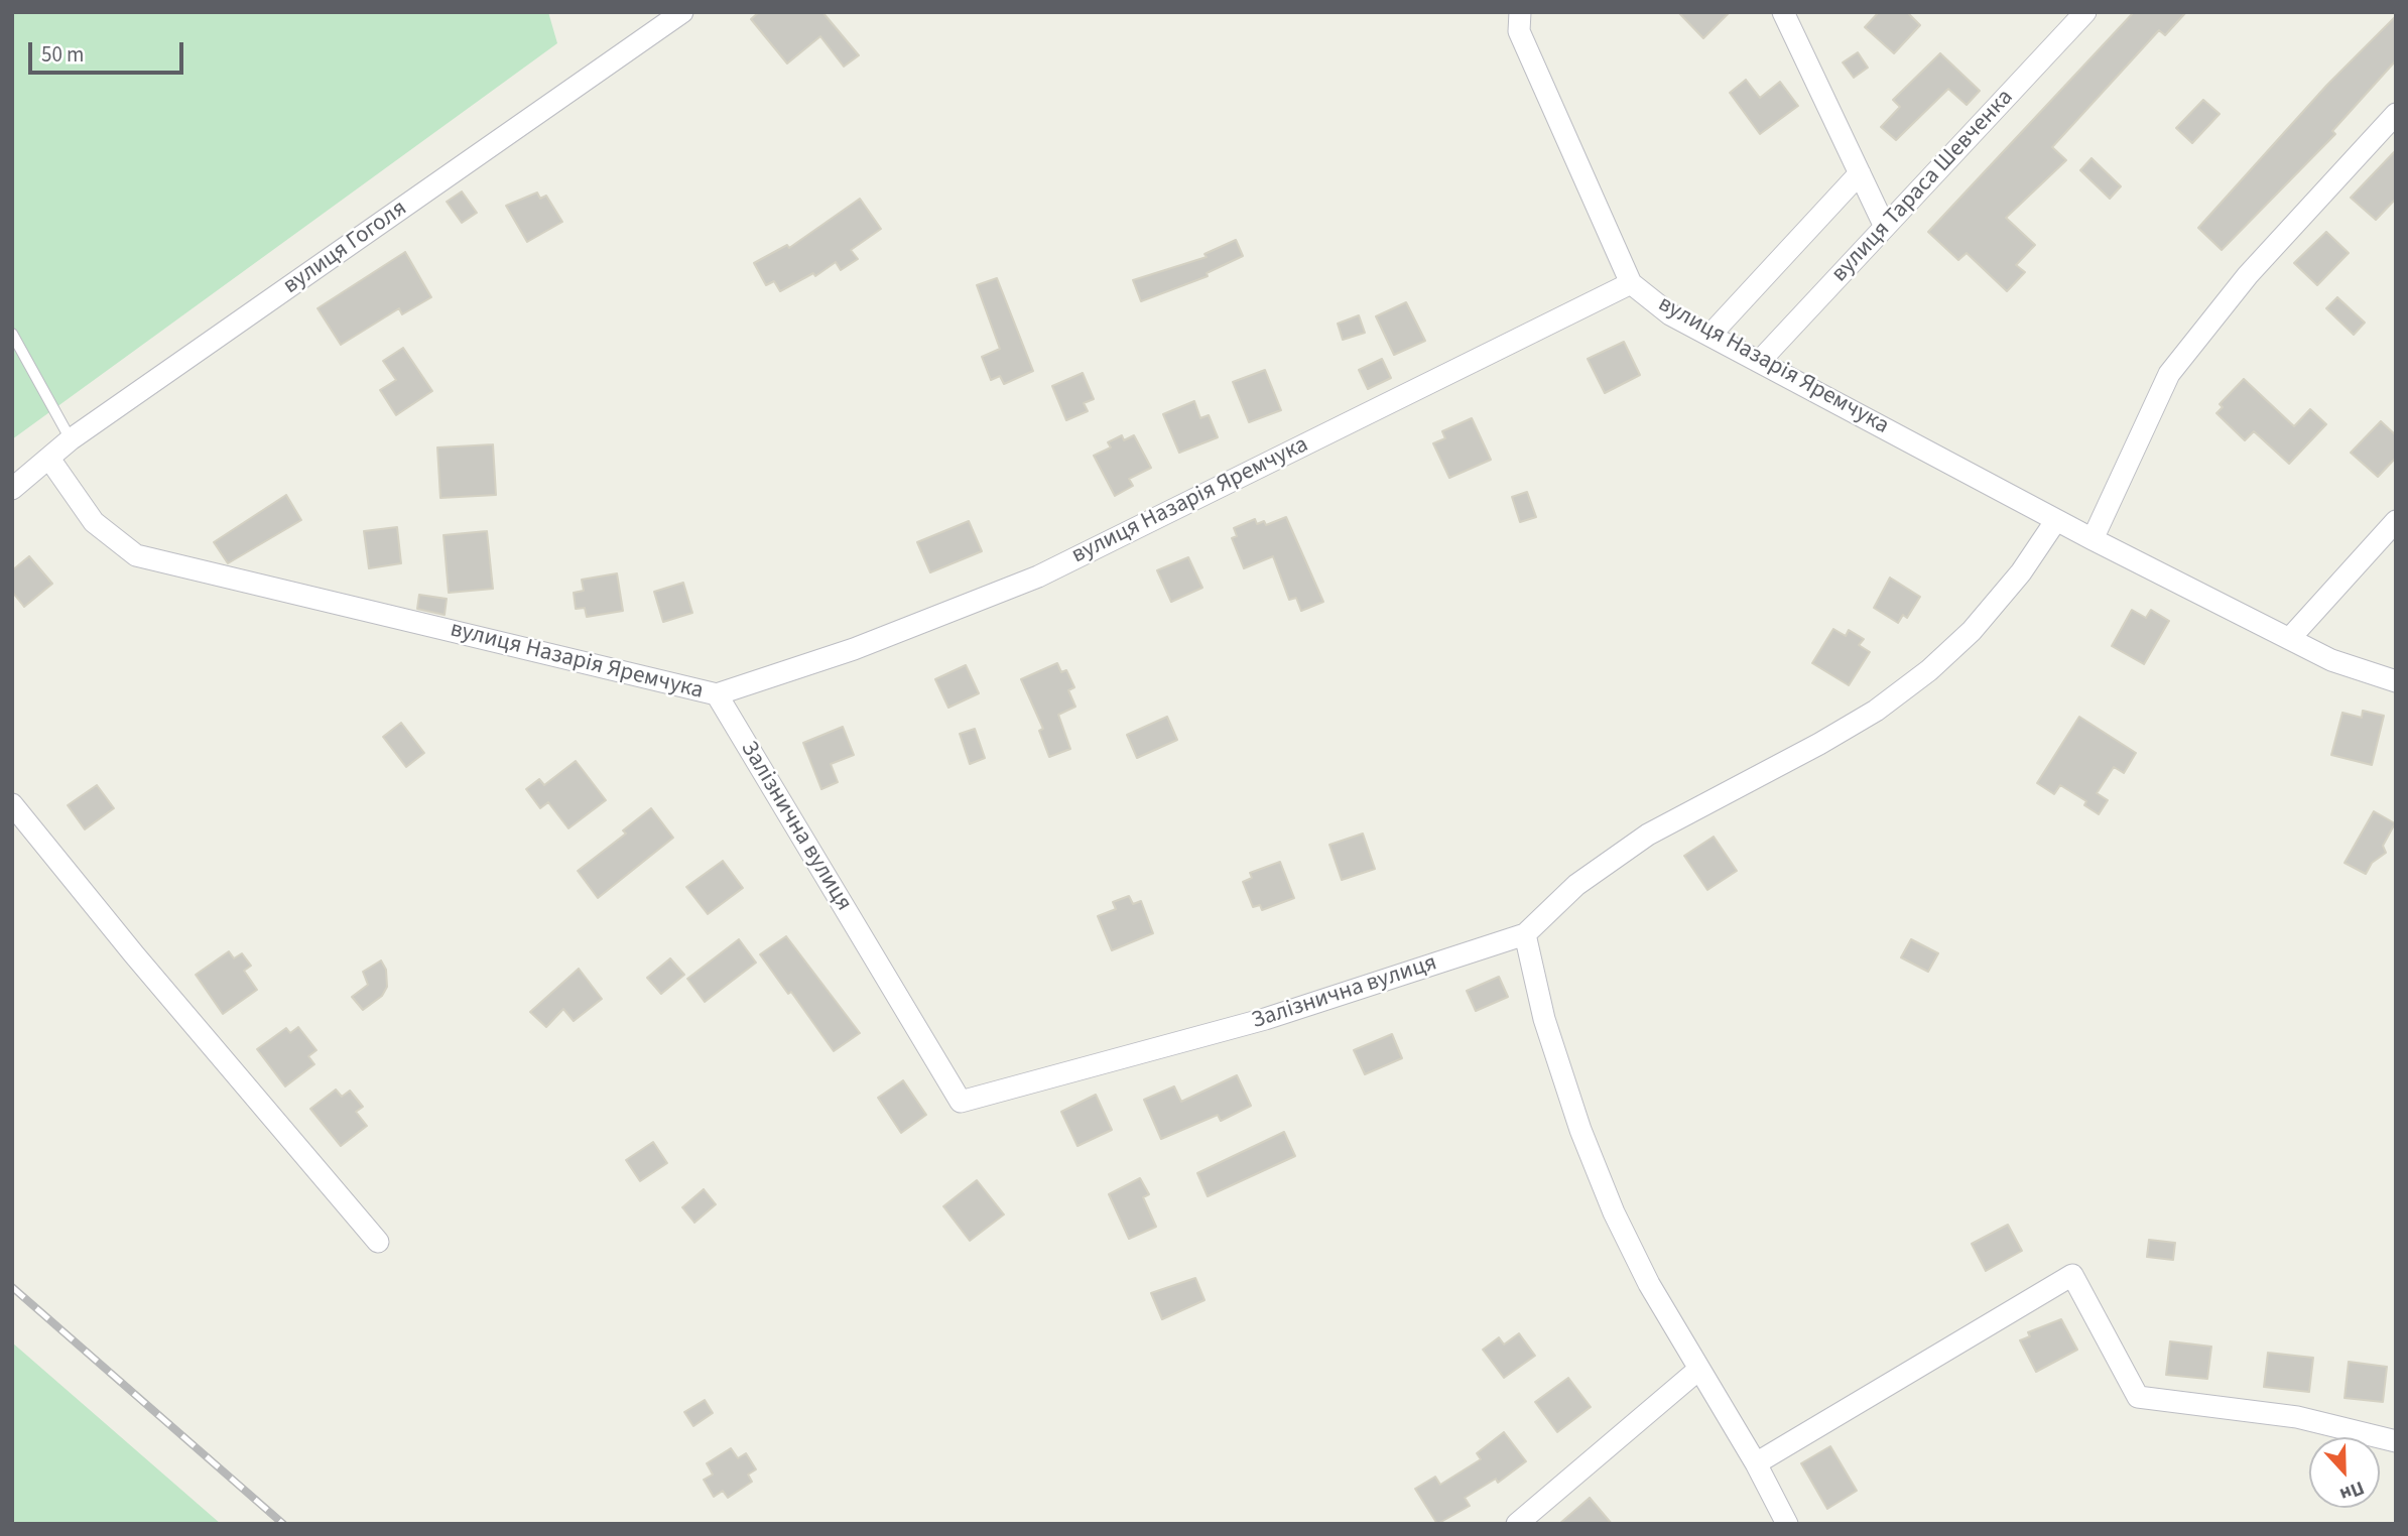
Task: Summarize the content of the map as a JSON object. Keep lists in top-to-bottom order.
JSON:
{
  "streets": {
    "street": [
      "вулиця Тараса Шевченка",
      "вулиця Гоголя",
      "вулиця Назарія Яремчука",
      "Залізнична вулиця"
    ]
  },
  "crossings": [
    ["вулиця Тараса Шевченка", "вулиця Назарія Яремчука"],
    ["вулиця Гоголя", "вулиця Назарія Яремчука"],
    ["вулиця Назарія Яремчука", "Залізнична вулиця"]
  ],
  "scale_bar": "50 m",
  "north": "bottom"
}
